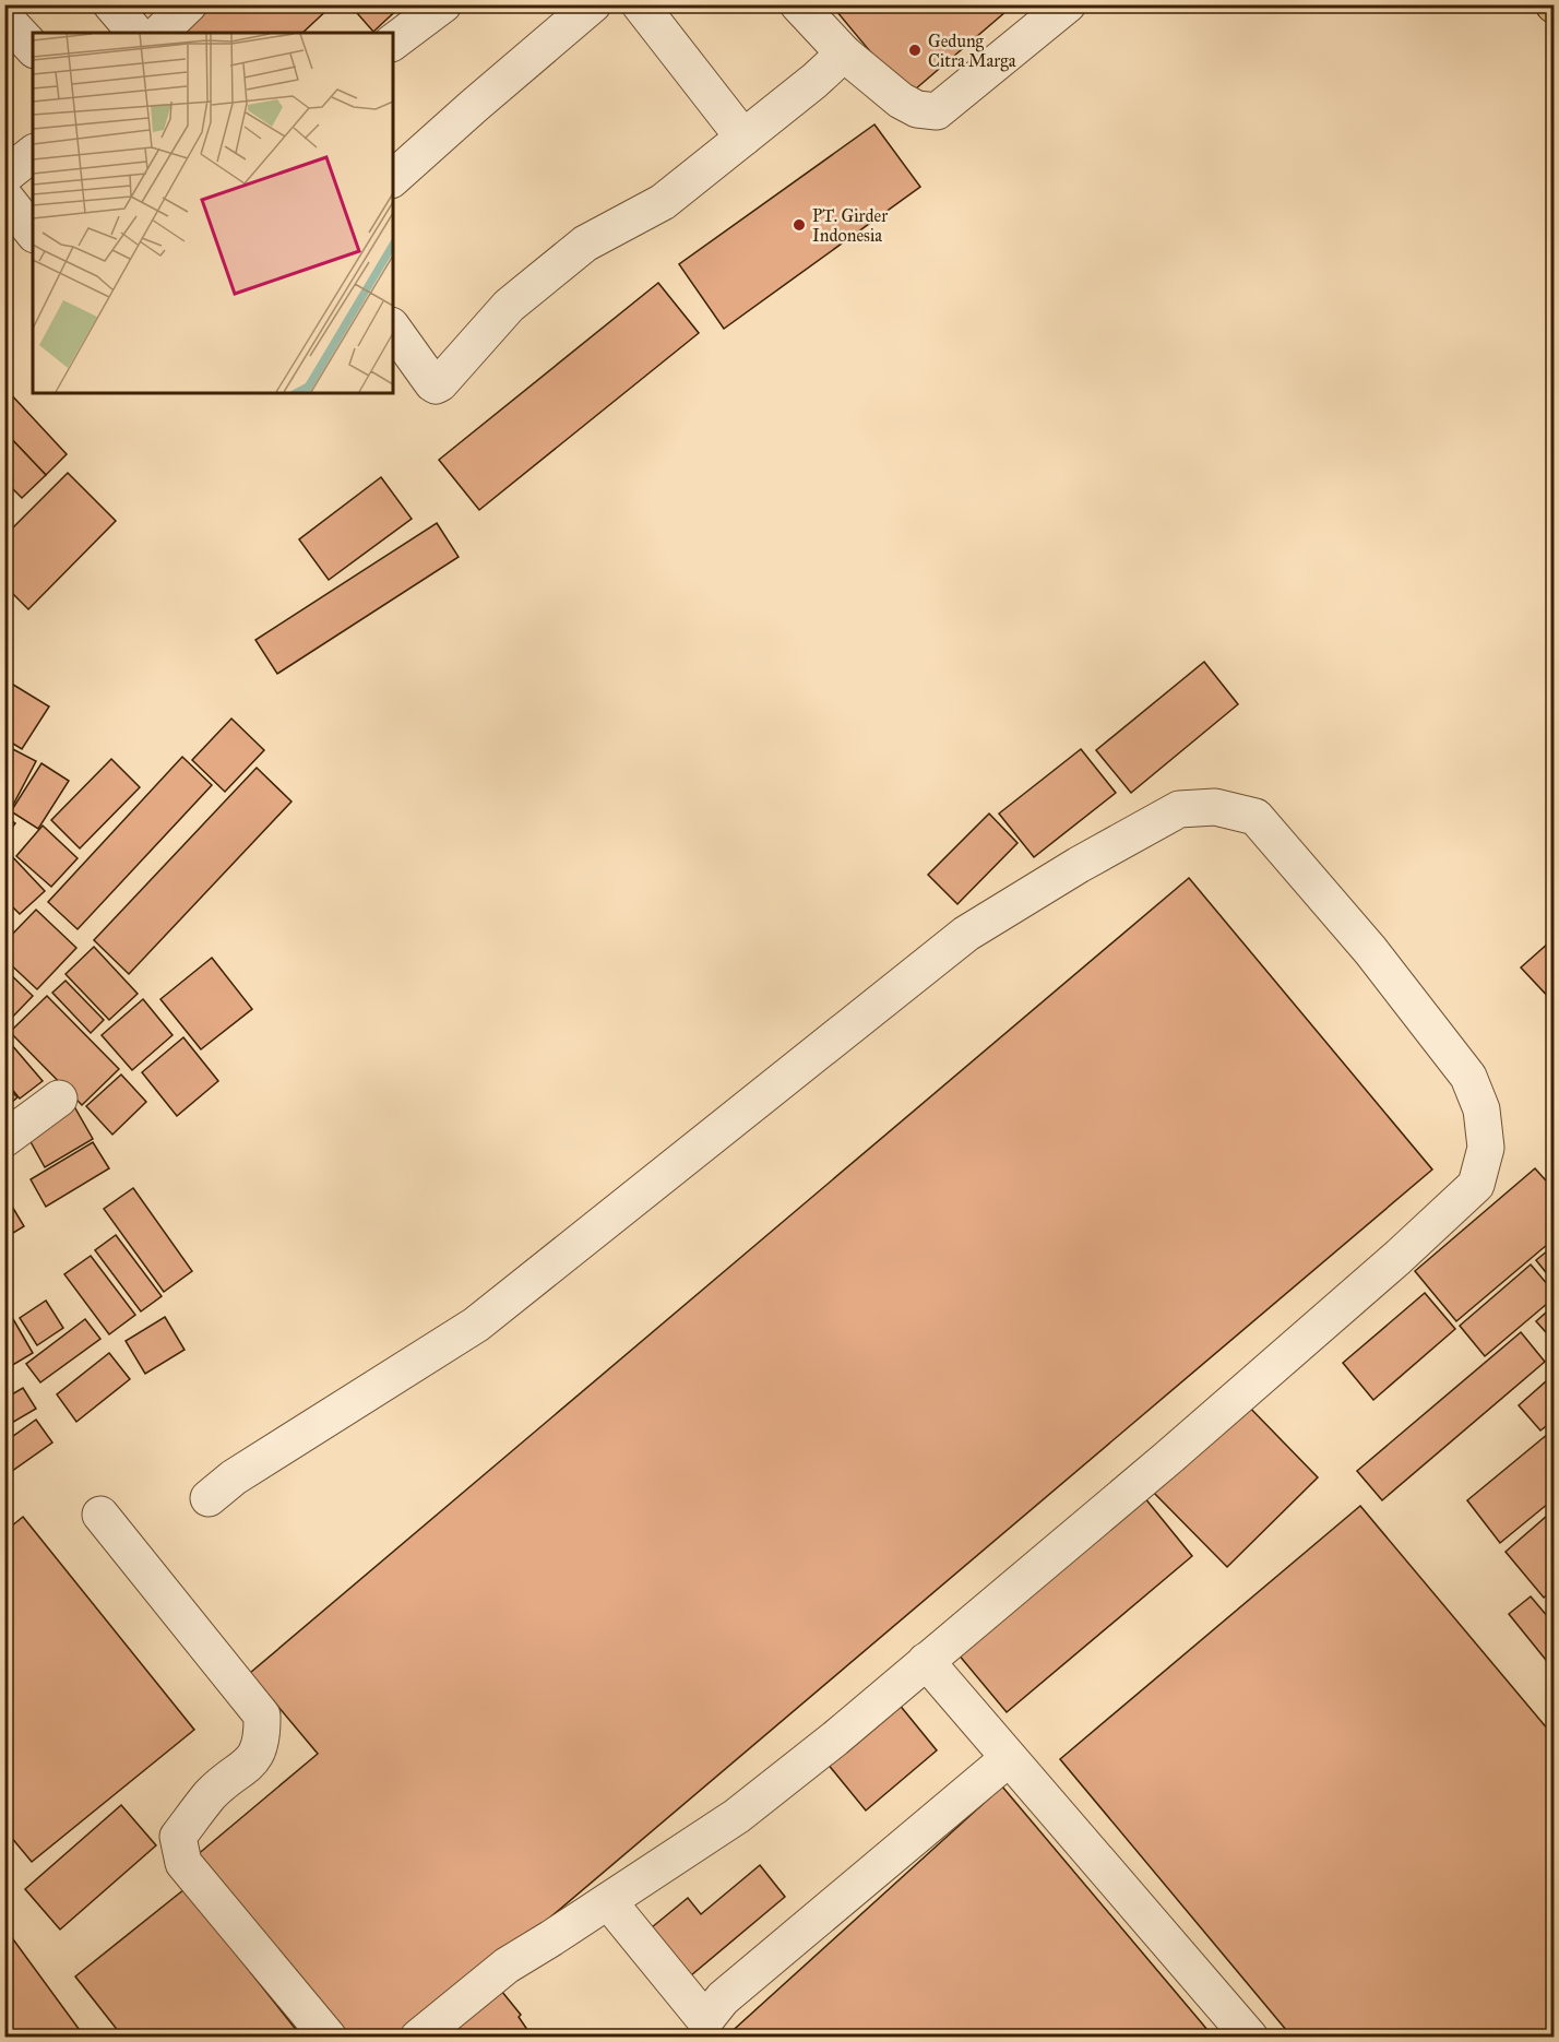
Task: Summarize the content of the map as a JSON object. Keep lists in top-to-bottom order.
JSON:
{
  "places": ["Gedung Citra Marga", "PT. Girder Indonesia"]
}
